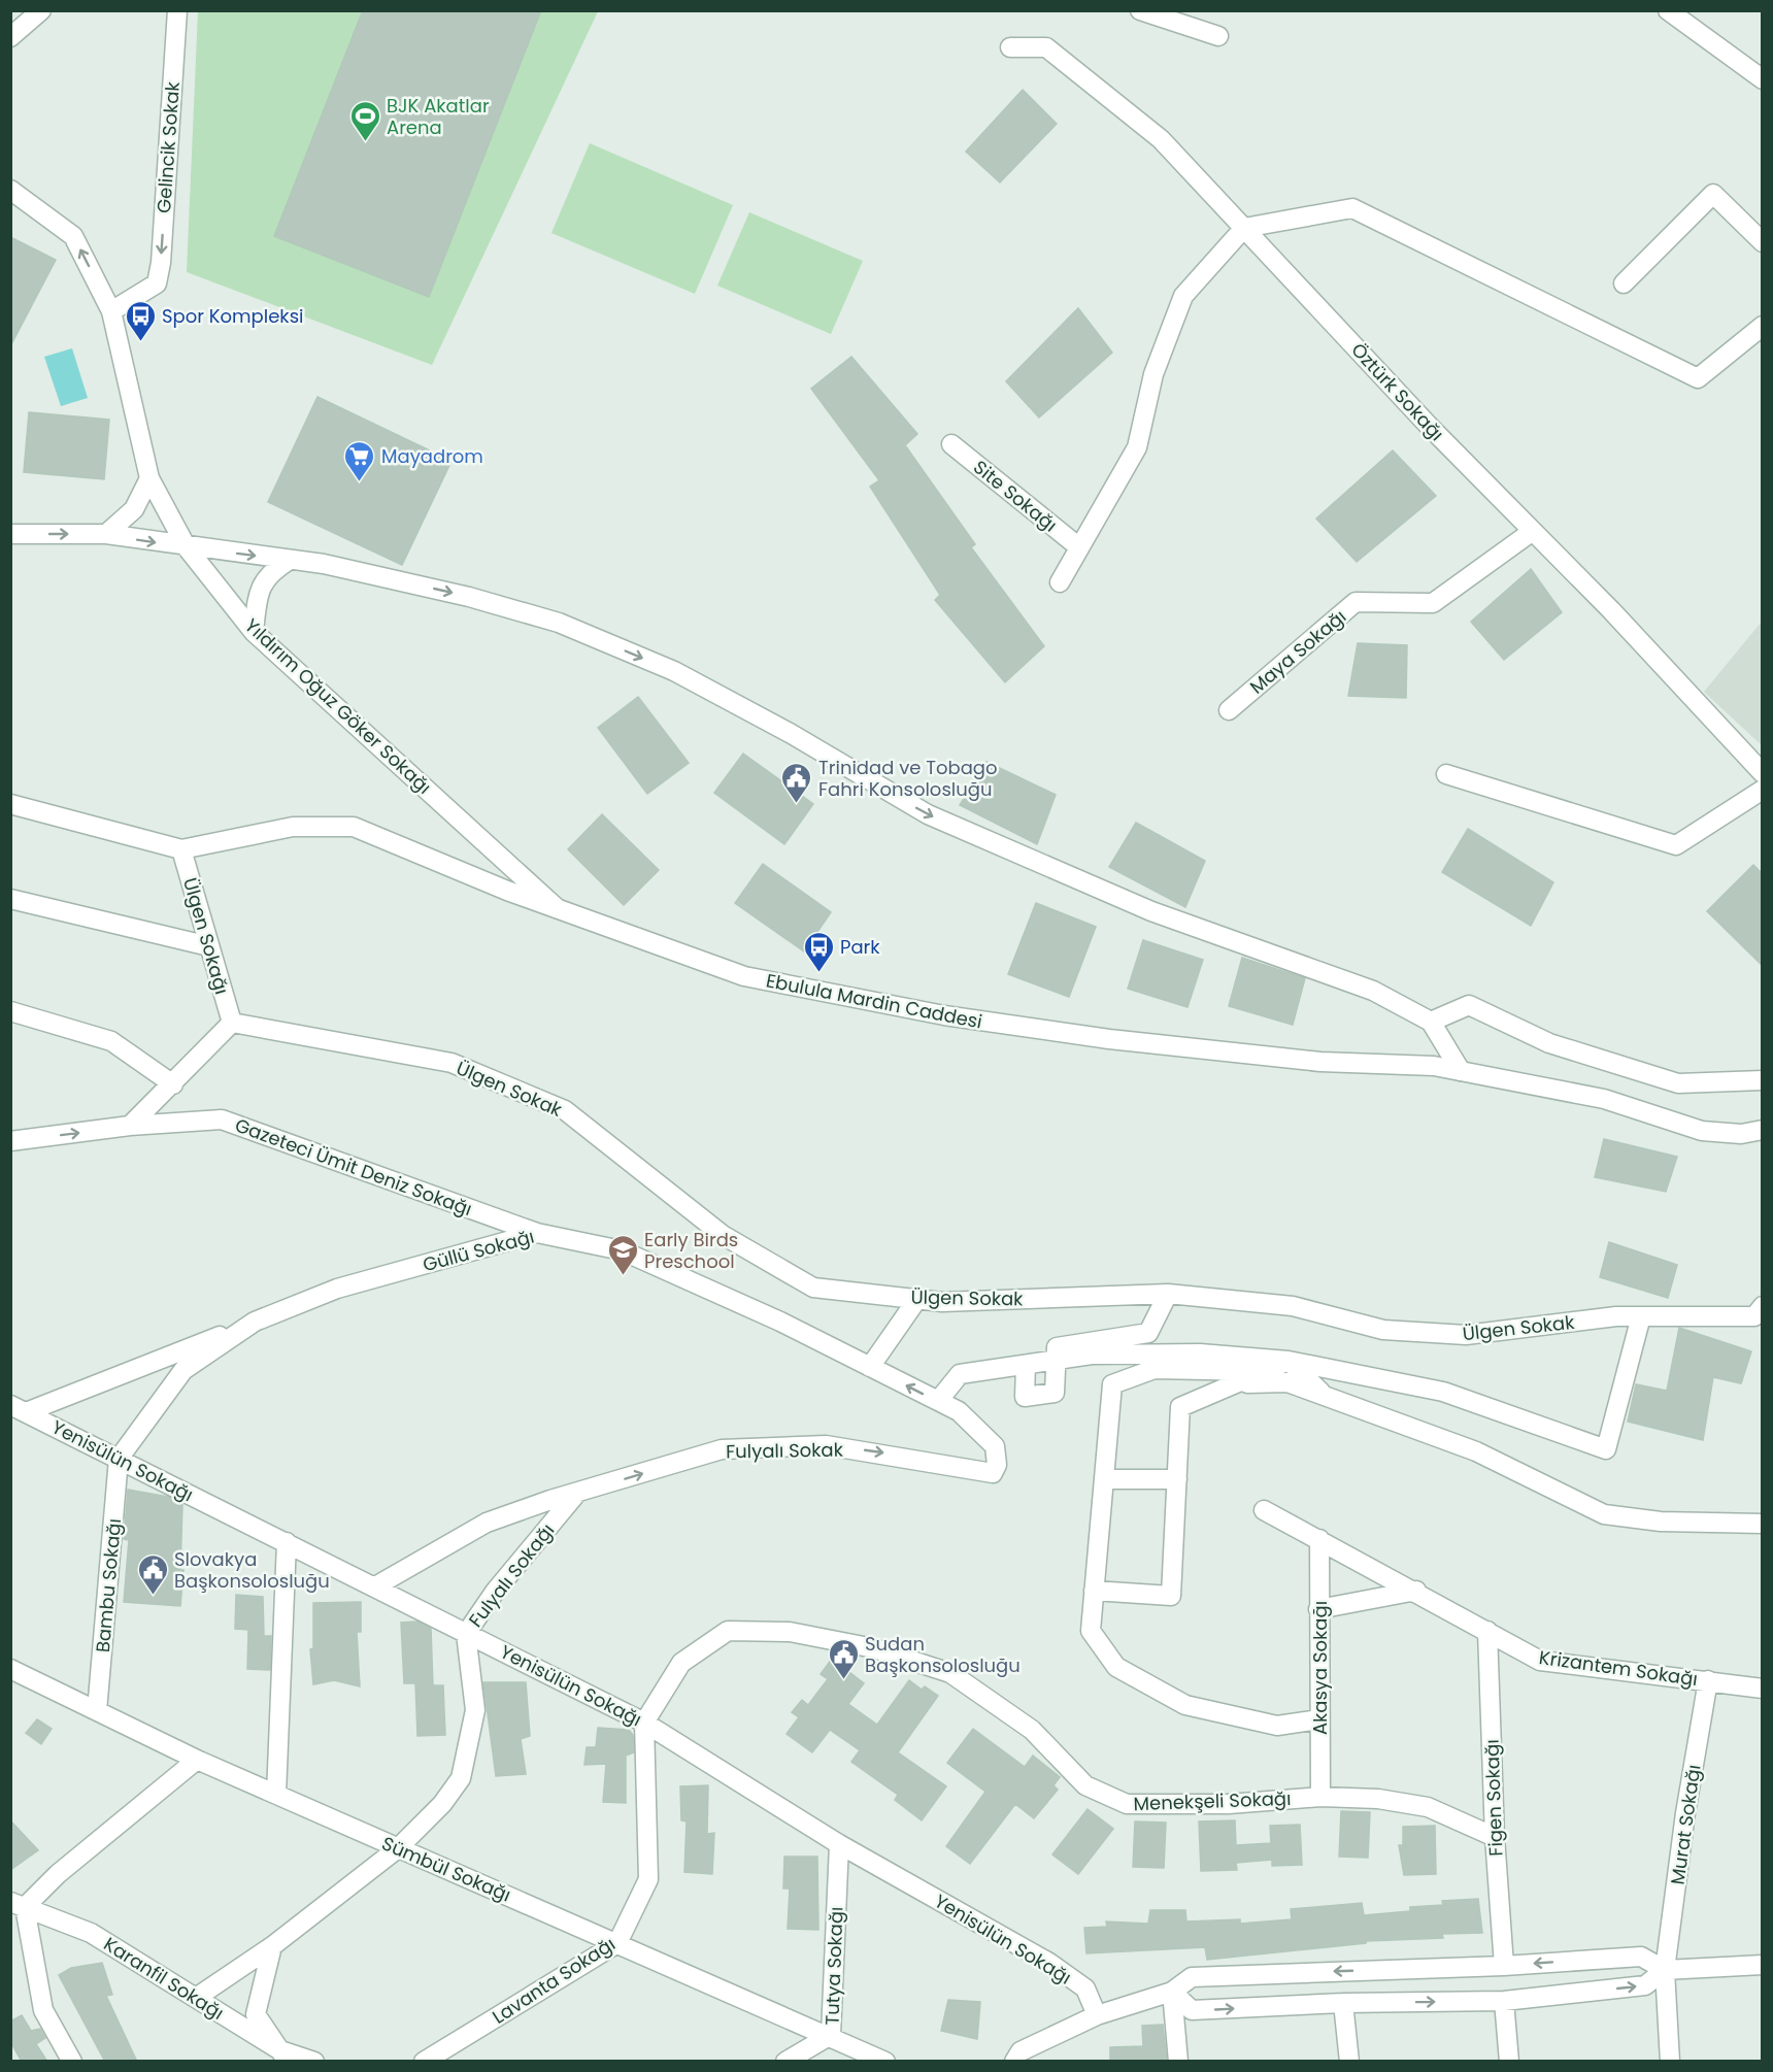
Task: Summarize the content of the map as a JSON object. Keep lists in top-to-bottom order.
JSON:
{
  "streets": {
    "street": [
      "Gelincik Sokak",
      "Öztürk Sokağı",
      "Site Sokağı",
      "Maya Sokağı",
      "Yıldırım Oğuz Göker Sokağı",
      "Ülgen Sokağı",
      "Ebulula Mardin Caddesi",
      "Ülgen Sokak",
      "Gazeteci Ümit Deniz Sokağı",
      "Güllü Sokağı",
      "Fulyalı Sokak",
      "Yenisülün Sokağı",
      "Fulyalı Sokağı",
      "Bambu Sokağı",
      "Akasya Sokağı",
      "Krizantem Sokağı",
      "Figen Sokağı",
      "Menekşeli Sokağı",
      "Murat Sokağı",
      "Sümbül Sokağı",
      "Tutya Sokağı",
      "Karanfil Sokağı",
      "Lavanta Sokağı"
    ]
  },
  "crossings": [
    ["Gelincik Sokak", "Yıldırım Oğuz Göker Sokağı"],
    ["Öztürk Sokağı", "Maya Sokağı"],
    ["Yıldırım Oğuz Göker Sokağı", "Ebulula Mardin Caddesi"],
    ["Ülgen Sokağı", "Ebulula Mardin Caddesi"],
    ["Ülgen Sokağı", "Ülgen Sokak"],
    ["Gazeteci Ümit Deniz Sokağı", "Güllü Sokağı"],
    ["Güllü Sokağı", "Fulyalı Sokak"],
    ["Güllü Sokağı", "Yenisülün Sokağı"],
    ["Güllü Sokağı", "Bambu Sokağı"],
    ["Fulyalı Sokak", "Fulyalı Sokağı"],
    ["Yenisülün Sokağı", "Fulyalı Sokağı"],
    ["Yenisülün Sokağı", "Bambu Sokağı"],
    ["Yenisülün Sokağı", "Menekşeli Sokağı"],
    ["Yenisülün Sokağı", "Tutya Sokağı"],
    ["Yenisülün Sokağı", "Lavanta Sokağı"],
    ["Fulyalı Sokağı", "Sümbül Sokağı"],
    ["Fulyalı Sokağı", "Karanfil Sokağı"],
    ["Bambu Sokağı", "Sümbül Sokağı"],
    ["Akasya Sokağı", "Krizantem Sokağı"],
    ["Akasya Sokağı", "Menekşeli Sokağı"],
    ["Krizantem Sokağı", "Figen Sokağı"],
    ["Krizantem Sokağı", "Murat Sokağı"],
    ["Figen Sokağı", "Menekşeli Sokağı"],
    ["Menekşeli Sokağı", "Lavanta Sokağı"],
    ["Sümbül Sokağı", "Tutya Sokağı"],
    ["Sümbül Sokağı", "Lavanta Sokağı"]
  ],
  "one_way": ["Gelincik Sokak"],
  "places": {
    "sports": ["BJK Akatlar Arena"],
    "bus stop": ["Spor Kompleksi", "Park"],
    "supermarket": ["Mayadrom"],
    "public building": ["Trinidad ve Tobago Fahri Konsolosluğu", "Slovakya Başkonsolosluğu", "Sudan Başkonsolosluğu"],
    "school or university": ["Early Birds Preschool"]
  }
}
